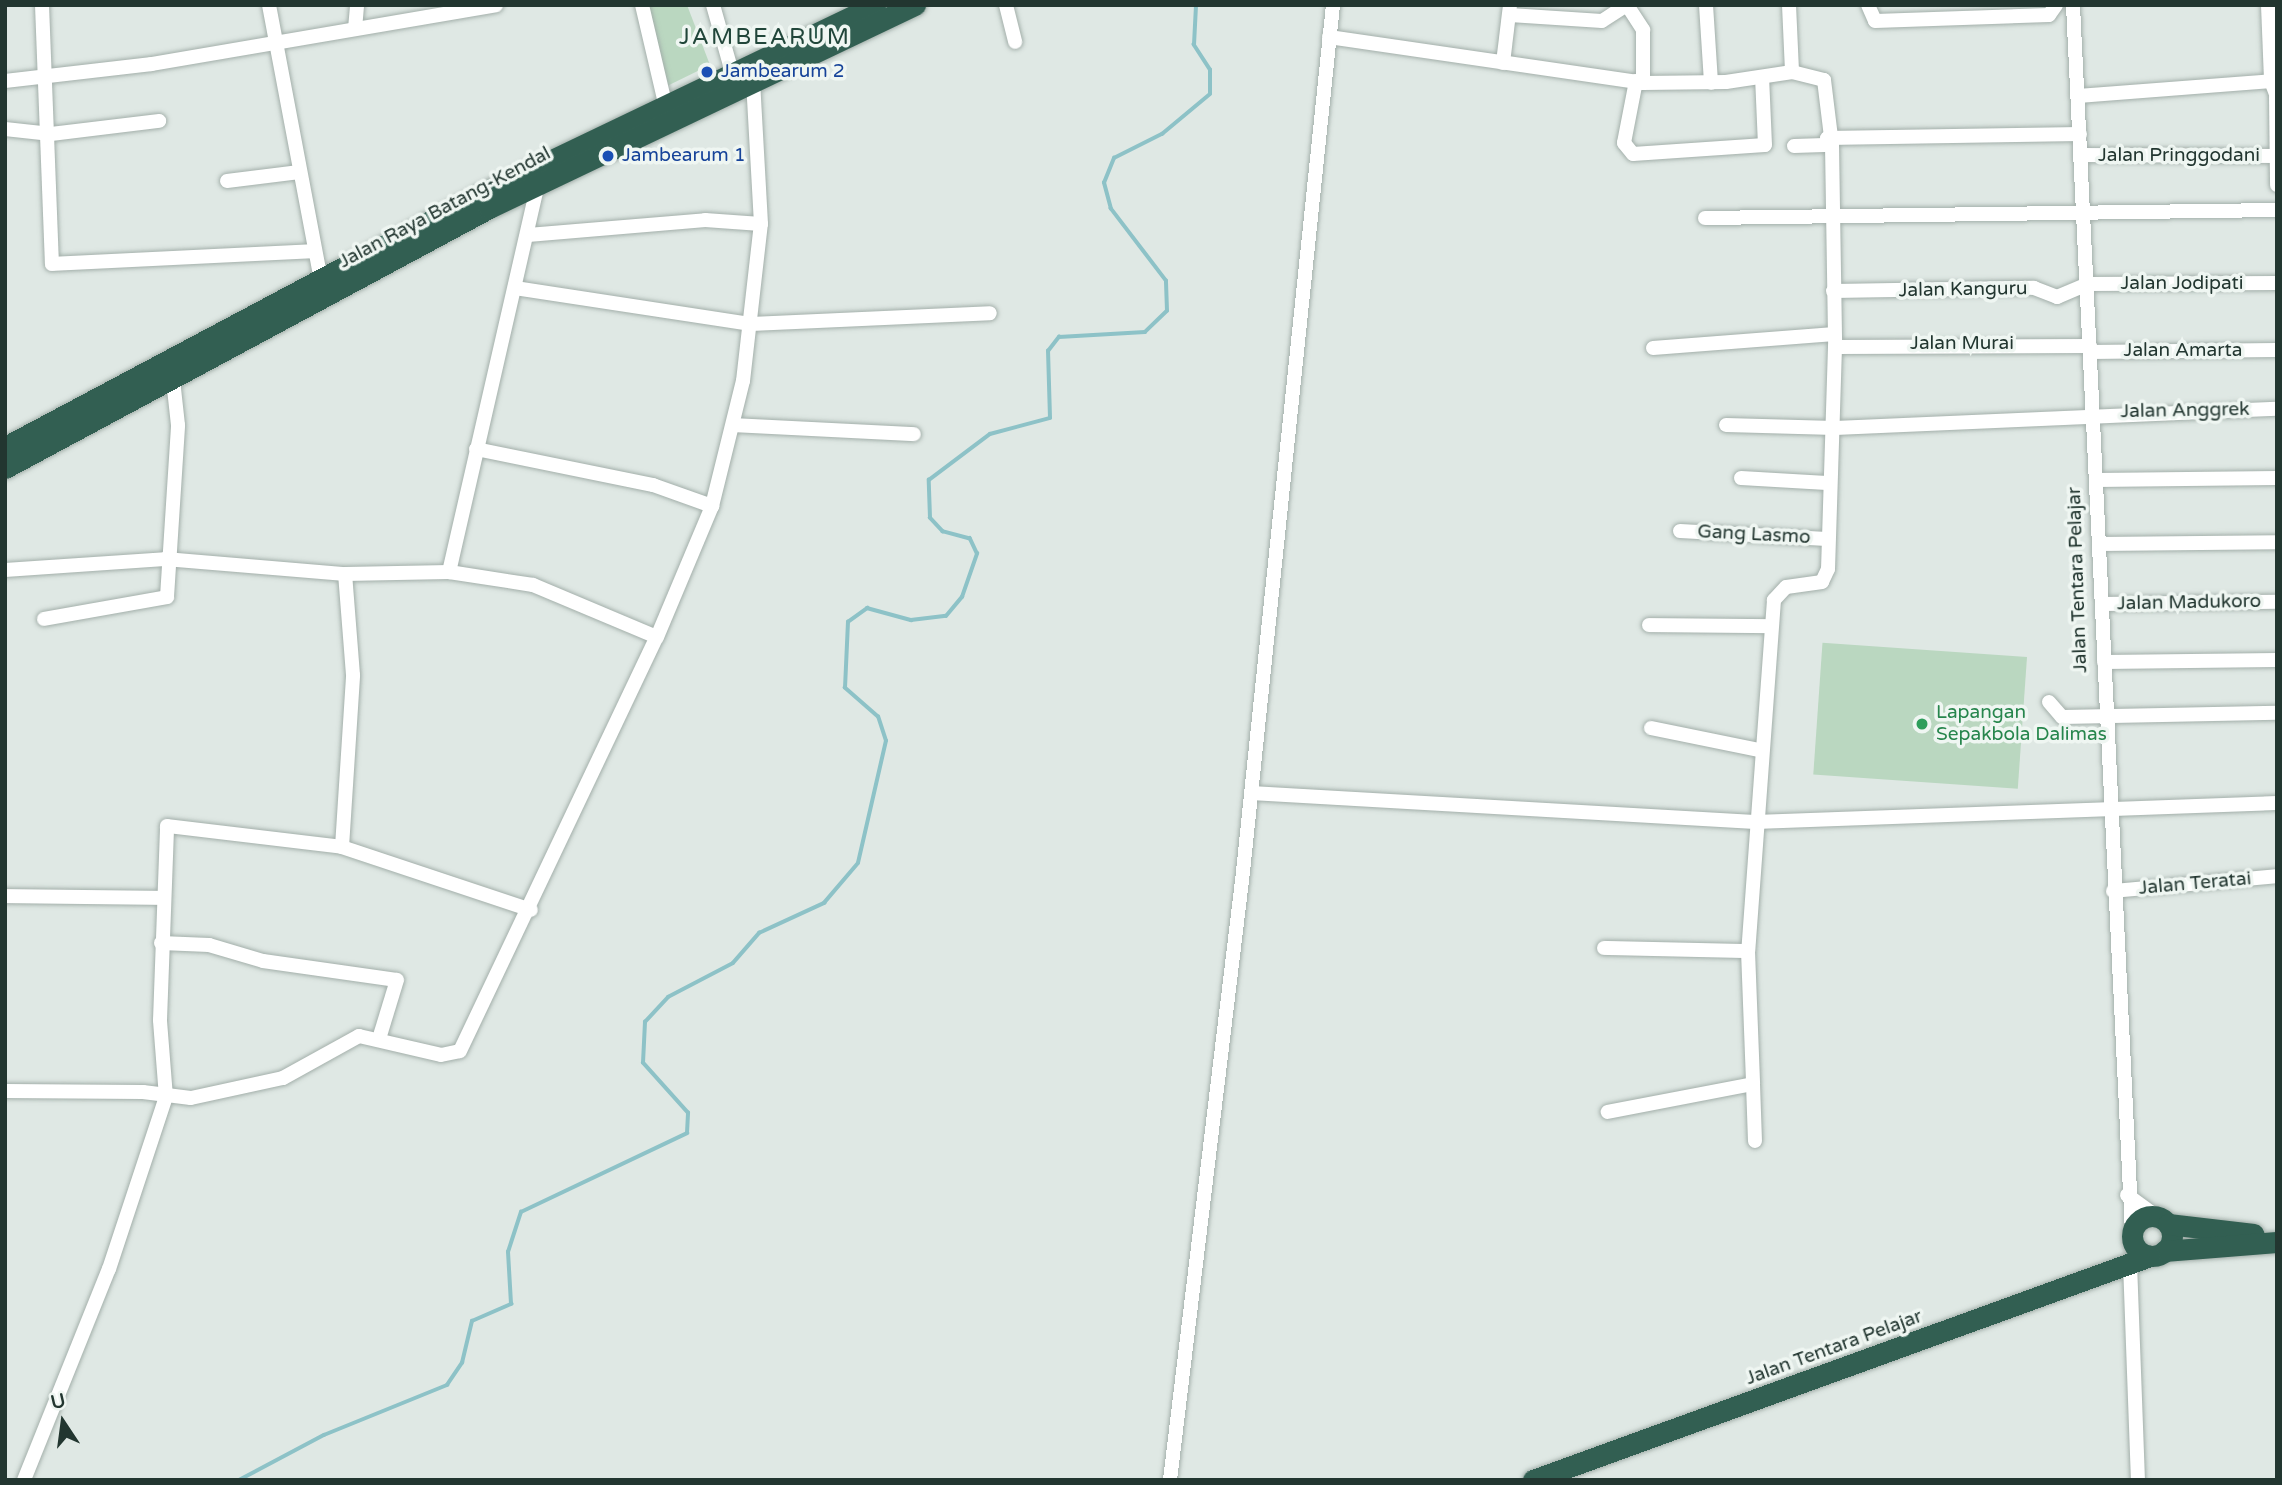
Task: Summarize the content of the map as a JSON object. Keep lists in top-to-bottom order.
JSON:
{
  "streets": {
    "highway": ["Jalan Raya Batang-Kendal", "Jalan Tentara Pelajar"],
    "street": [
      "Jalan Pringgodani",
      "Jalan Jodipati",
      "Jalan Kanguru",
      "Jalan Murai",
      "Jalan Amarta",
      "Jalan Anggrek",
      "Gang Lasmo",
      "Jalan Madukoro",
      "Jalan Teratai"
    ]
  },
  "crossings": [
    ["Jalan Pringgodani", "Jalan Tentara Pelajar"],
    ["Jalan Jodipati", "Jalan Kanguru"],
    ["Jalan Jodipati", "Jalan Tentara Pelajar"],
    ["Jalan Kanguru", "Jalan Tentara Pelajar"],
    ["Jalan Murai", "Jalan Amarta"],
    ["Jalan Murai", "Jalan Tentara Pelajar"],
    ["Jalan Amarta", "Jalan Tentara Pelajar"],
    ["Jalan Anggrek", "Jalan Tentara Pelajar"],
    ["Jalan Tentara Pelajar", "Jalan Madukoro"],
    ["Jalan Tentara Pelajar", "Jalan Teratai"]
  ],
  "districts": ["JAMBEARUM"],
  "places": ["Jambearum 2", "Jambearum 1", "Lapangan Sepakbola Dalimas"],
  "north": "top"
}
